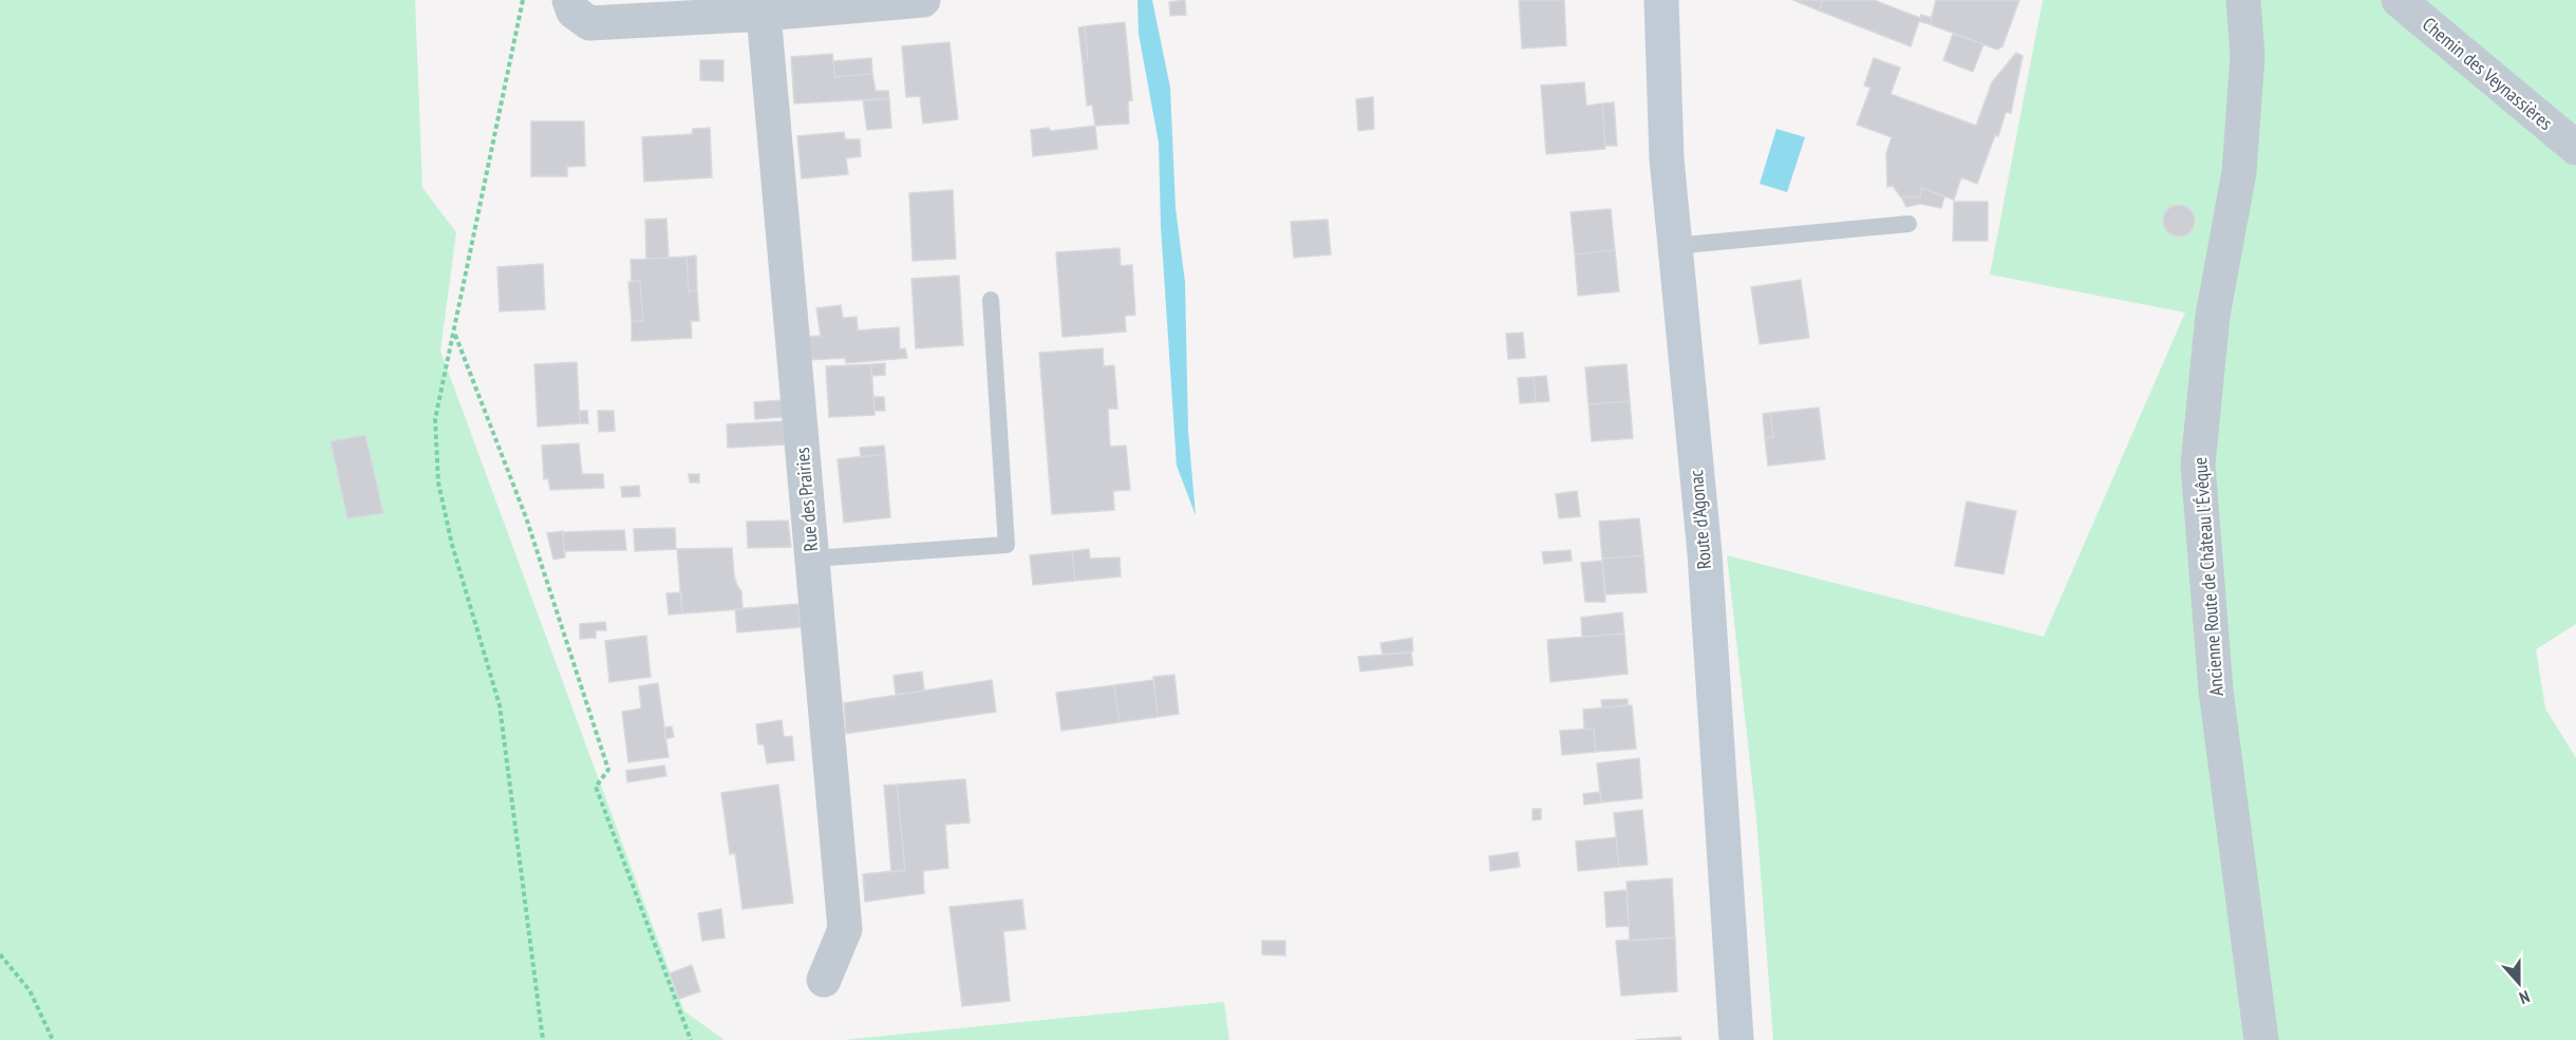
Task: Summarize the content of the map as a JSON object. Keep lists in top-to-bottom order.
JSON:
{
  "streets": {
    "main road": ["Route d'Agonac"],
    "street": ["Chemin des Veynassières", "Rue des Prairies", "Ancienne Route de Château l'Évêque"]
  },
  "north": "bottom"
}
